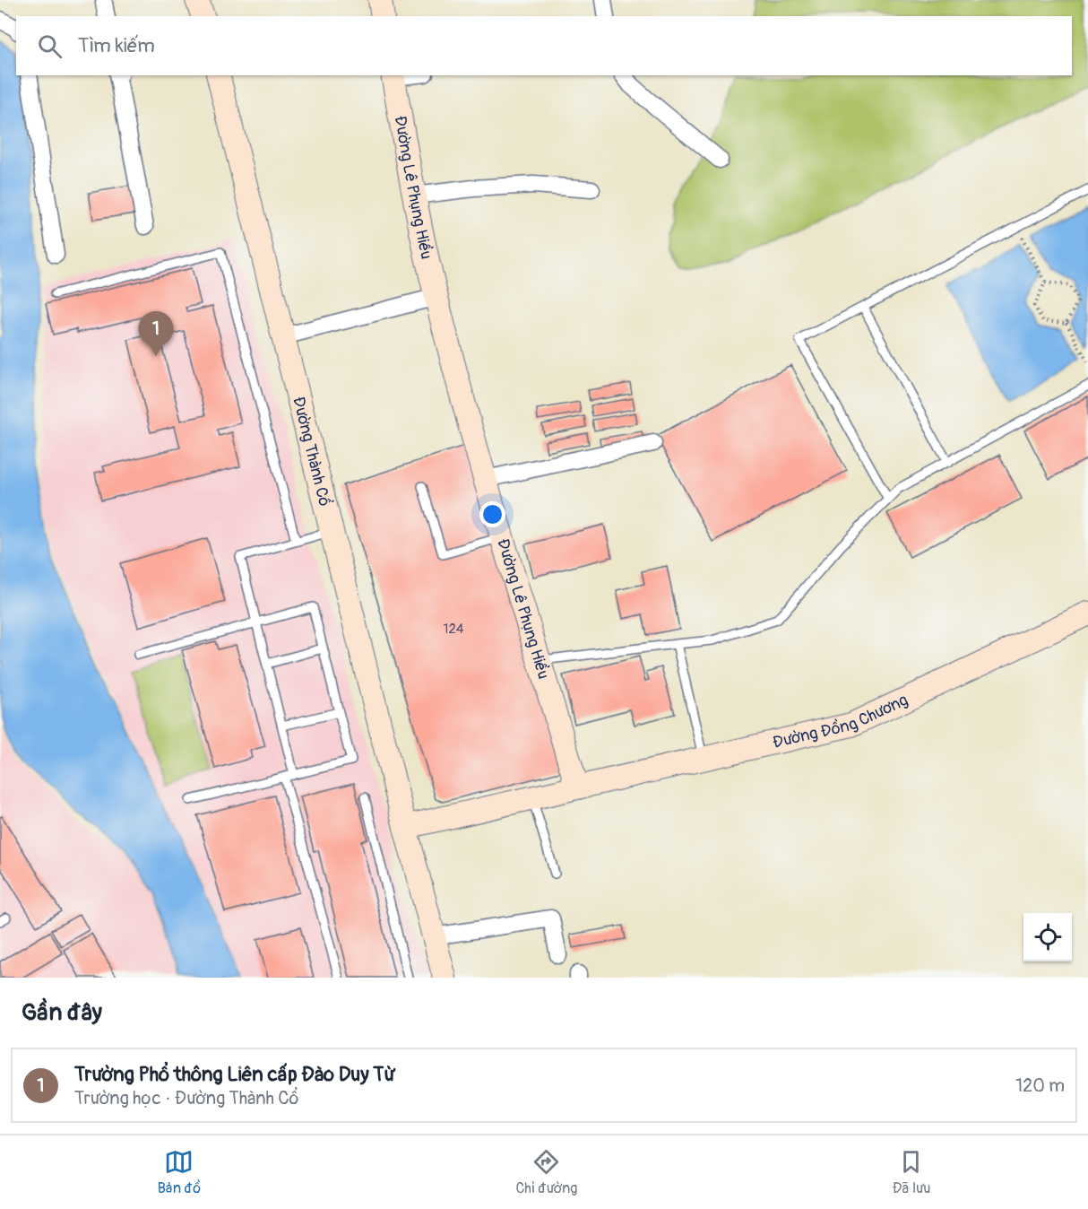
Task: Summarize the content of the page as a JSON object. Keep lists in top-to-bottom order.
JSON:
{
  "streets": {
    "street": ["Đường Lê Phụng Hiểu", "Đường Thành Cổ", "Đường Đồng Chương"]
  },
  "crossings": [
    ["Đường Lê Phụng Hiểu", "Đường Đồng Chương"]
  ],
  "house_numbers": ["124"],
  "page": {
    "search": "Tìm kiếm",
    "pins": "1",
    "heading": "Gần đây",
    "list": [
      {
        "mark": "1",
        "name": "Trường Phổ thông Liên cấp Đào Duy Từ",
        "note": "Trường học · Đường Thành Cổ",
        "value": "120 m"
      }
    ],
    "nav": ["Bản đồ", "Chỉ đường", "Đã lưu"]
  }
}
